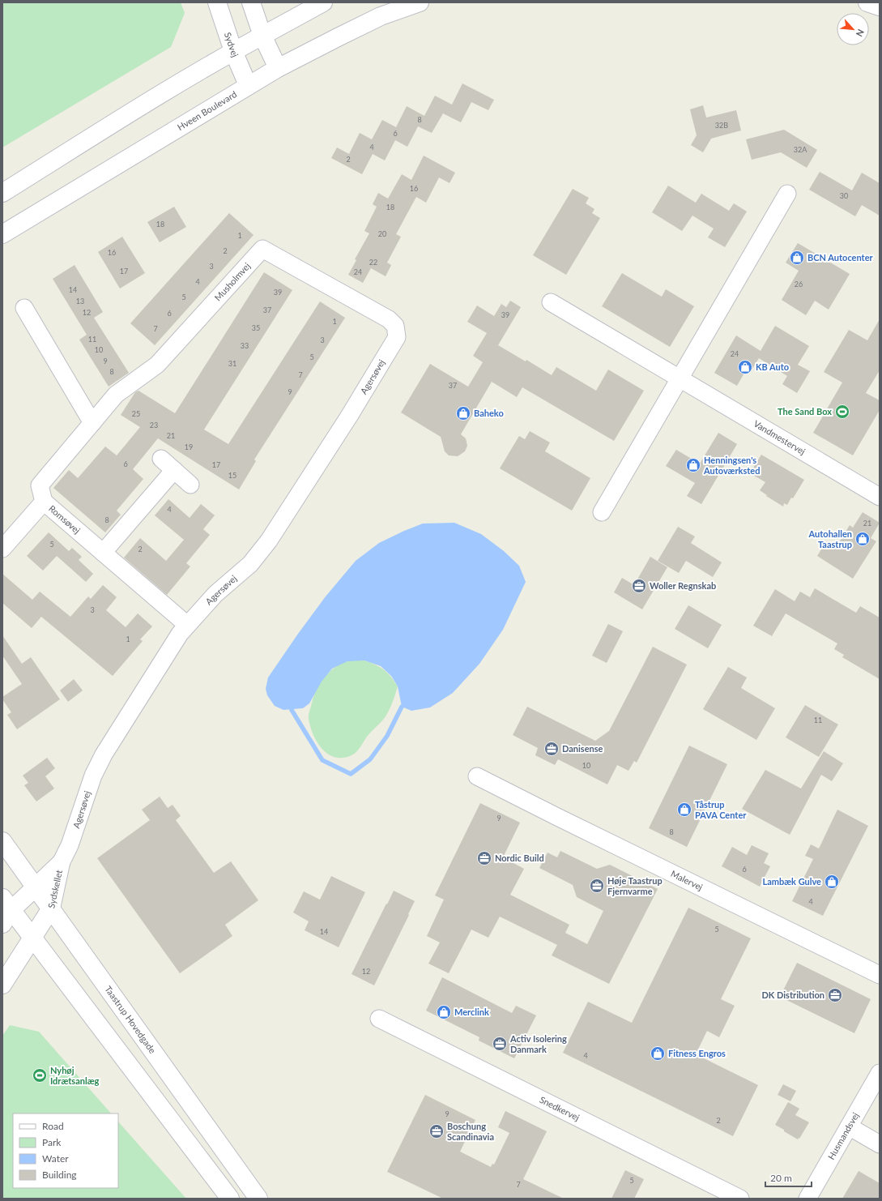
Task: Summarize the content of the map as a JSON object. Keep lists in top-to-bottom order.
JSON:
{
  "streets": {
    "street": [
      "Sydvej",
      "Hveen Boulevard",
      "Musholmvej",
      "Agersøvej",
      "Vandmestervej",
      "Romsøvej",
      "Malervej",
      "Sydskellet",
      "Taastrup Hovedgade",
      "Snedkervej",
      "Husmandsvej"
    ]
  },
  "crossings": [
    ["Sydvej", "Hveen Boulevard"],
    ["Musholmvej", "Agersøvej"],
    ["Musholmvej", "Romsøvej"],
    ["Agersøvej", "Romsøvej"],
    ["Agersøvej", "Sydskellet"],
    ["Sydskellet", "Taastrup Hovedgade"]
  ],
  "places": {
    "shop": [
      "BCN Autocenter",
      "KB Auto",
      "Baheko",
      "Henningsen's Autoværksted",
      "Autohallen Taastrup",
      "Tåstrup PAVA Center",
      "Lambæk Gulve",
      "Merclink",
      "Fitness Engros"
    ],
    "sports": ["The Sand Box", "Nyhøj Idrætsanlæg"],
    "office": [
      "Woller Regnskab",
      "Danisense",
      "Nordic Build",
      "Høje Taastrup Fjernvarme",
      "DK Distribution",
      "Activ Isolering Danmark",
      "Boschung Scandinavia"
    ]
  },
  "house_numbers": [
    "8",
    "32B",
    "6",
    "4",
    "32A",
    "2",
    "16",
    "30",
    "18",
    "18",
    "20",
    "1",
    "2",
    "16",
    "22",
    "3",
    "17",
    "24",
    "4",
    "26",
    "14",
    "39",
    "5",
    "13",
    "37",
    "12",
    "6",
    "39",
    "1",
    "35",
    "7",
    "11",
    "3",
    "33",
    "10",
    "24",
    "5",
    "9",
    "31",
    "8",
    "7",
    "37",
    "9",
    "25",
    "23",
    "21",
    "19",
    "6",
    "17",
    "15",
    "4",
    "8",
    "21",
    "5",
    "2",
    "3",
    "1",
    "11",
    "10",
    "9",
    "8",
    "6",
    "4",
    "5",
    "14",
    "12",
    "4",
    "9",
    "2",
    "5",
    "7"
  ],
  "legend": [
    "Road",
    "Park",
    "Water",
    "Building"
  ],
  "scale_bar": "20 m",
  "north": "bottom right"
}
